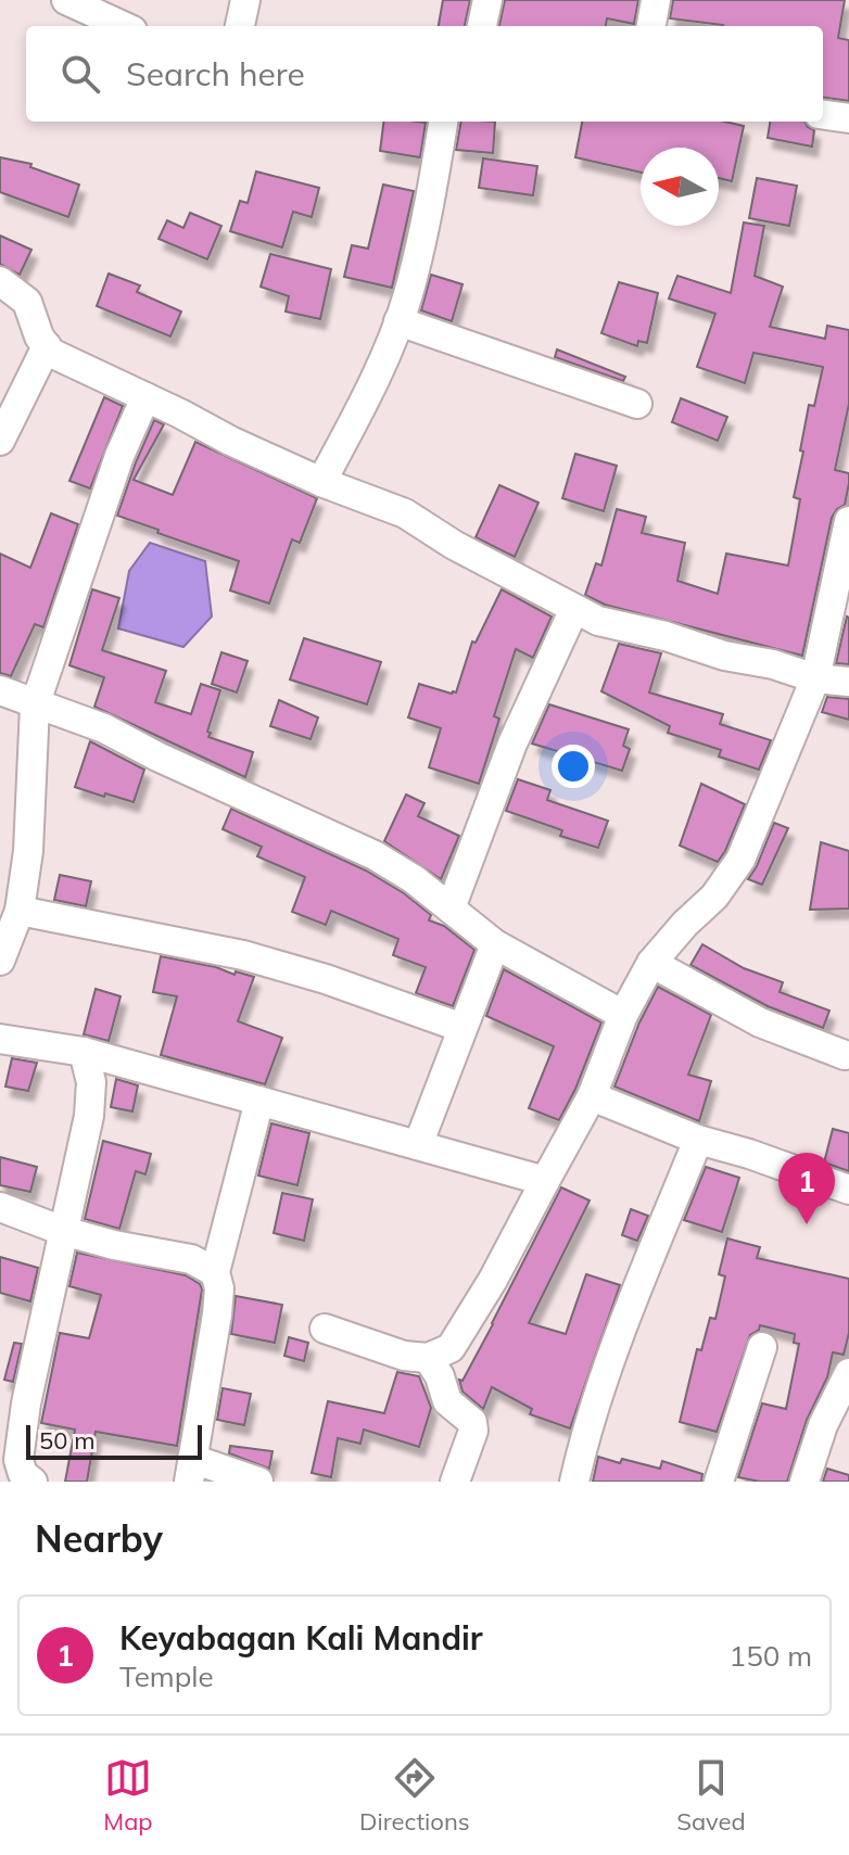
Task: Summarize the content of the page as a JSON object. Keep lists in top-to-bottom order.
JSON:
{
  "scale_bar": "50 m",
  "north": "left",
  "page": {
    "search": "Search here",
    "pins": "1",
    "scale": "50 m",
    "heading": "Nearby",
    "list": [
      {
        "mark": "1",
        "name": "Keyabagan Kali Mandir",
        "note": "Temple",
        "value": "150 m"
      }
    ],
    "nav": ["Map", "Directions", "Saved"]
  }
}
